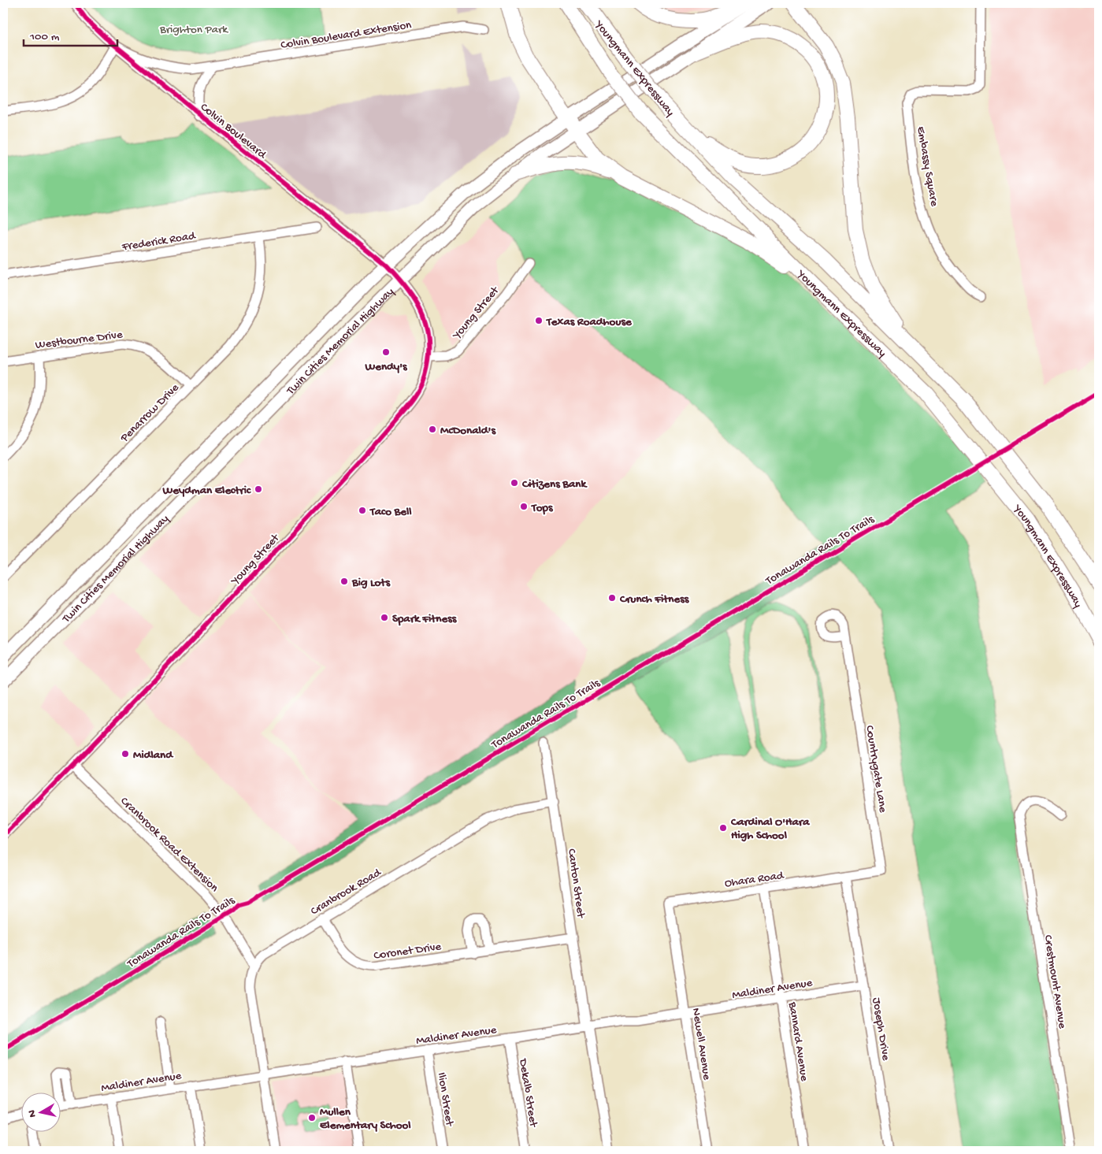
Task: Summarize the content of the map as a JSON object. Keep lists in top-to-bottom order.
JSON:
{
  "streets": {
    "highway": ["Youngmann Expressway"],
    "main road": ["Twin Cities Memorial Highway"],
    "street": [
      "Colvin Boulevard Extension",
      "Colvin Boulevard",
      "Embassy Square",
      "Frederick Road",
      "Young Street",
      "Westbourne Drive",
      "Penarrow Drive",
      "Countrygate Lane",
      "Cranbrook Road Extension",
      "Ohara Road",
      "Canton Street",
      "Cranbrook Road",
      "Coronet Drive",
      "Crestmount Avenue",
      "Maldiner Avenue",
      "Joseph Drive",
      "Bannard Avenue",
      "Newell Avenue",
      "Dekalb Street",
      "Ilion Street"
    ],
    "cycle path": ["Tonawanda Rails To Trails"]
  },
  "crossings": [
    ["Colvin Boulevard Extension", "Colvin Boulevard"],
    ["Colvin Boulevard", "Young Street"],
    ["Colvin Boulevard", "Twin Cities Memorial Highway"],
    ["Frederick Road", "Penarrow Drive"],
    ["Young Street", "Twin Cities Memorial Highway"],
    ["Young Street", "Cranbrook Road Extension"],
    ["Westbourne Drive", "Penarrow Drive"],
    ["Countrygate Lane", "Ohara Road"],
    ["Countrygate Lane", "Joseph Drive"],
    ["Cranbrook Road Extension", "Cranbrook Road"],
    ["Ohara Road", "Joseph Drive"],
    ["Ohara Road", "Bannard Avenue"],
    ["Ohara Road", "Newell Avenue"],
    ["Canton Street", "Cranbrook Road"],
    ["Canton Street", "Coronet Drive"],
    ["Canton Street", "Maldiner Avenue"],
    ["Cranbrook Road", "Coronet Drive"],
    ["Maldiner Avenue", "Joseph Drive"],
    ["Maldiner Avenue", "Bannard Avenue"],
    ["Maldiner Avenue", "Newell Avenue"],
    ["Maldiner Avenue", "Dekalb Street"],
    ["Maldiner Avenue", "Ilion Street"]
  ],
  "parks": ["Brighton Park"],
  "places": [
    "Texas Roadhouse",
    "Wendy's",
    "McDonald's",
    "Citizens Bank",
    "Weydman Electric",
    "Tops",
    "Taco Bell",
    "Big Lots",
    "Crunch Fitness",
    "Spark Fitness",
    "Midland",
    "Cardinal O'Hara High School",
    "Mullen Elementary School"
  ],
  "scale_bar": "100 m",
  "north": "left"
}
